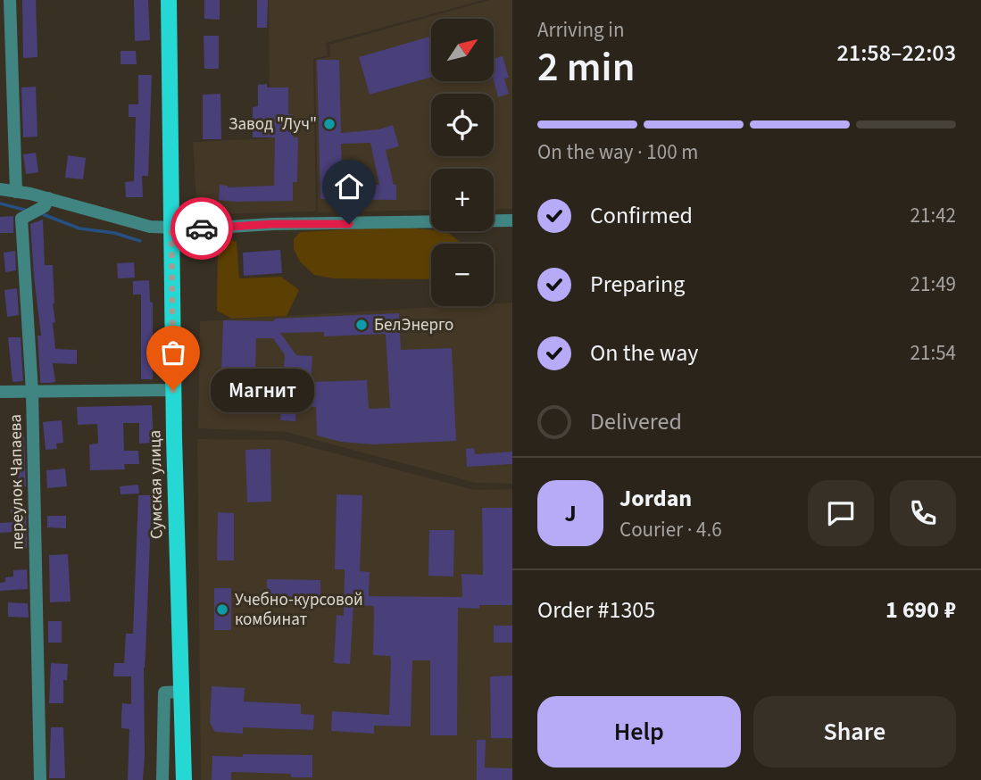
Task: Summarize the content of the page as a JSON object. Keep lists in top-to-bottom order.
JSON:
{
  "streets": {
    "main road": ["Сумская улица"],
    "street": ["переулок Чапаева"]
  },
  "places": [
    "Завод \"Луч\"",
    "БелЭнерго",
    "Магнит",
    "Учебно-курсовой комбинат"
  ],
  "north": "top right",
  "page": {
    "heading": ["2 min", "Arriving in", "21:58–22:03"],
    "panel": [
      "Jordan",
      "Courier · 4.6",
      "Order #1305",
      "1 690 ₽"
    ],
    "map_buttons": ["+", "−"],
    "bar": "On the way · 100 m",
    "list": [
      ["Confirmed", "21:42"],
      ["Preparing", "21:49"],
      ["On the way", "21:54"],
      "Delivered"
    ],
    "bubble": "Магнит",
    "round": "J",
    "buttons": ["Help", "Share"]
  }
}
